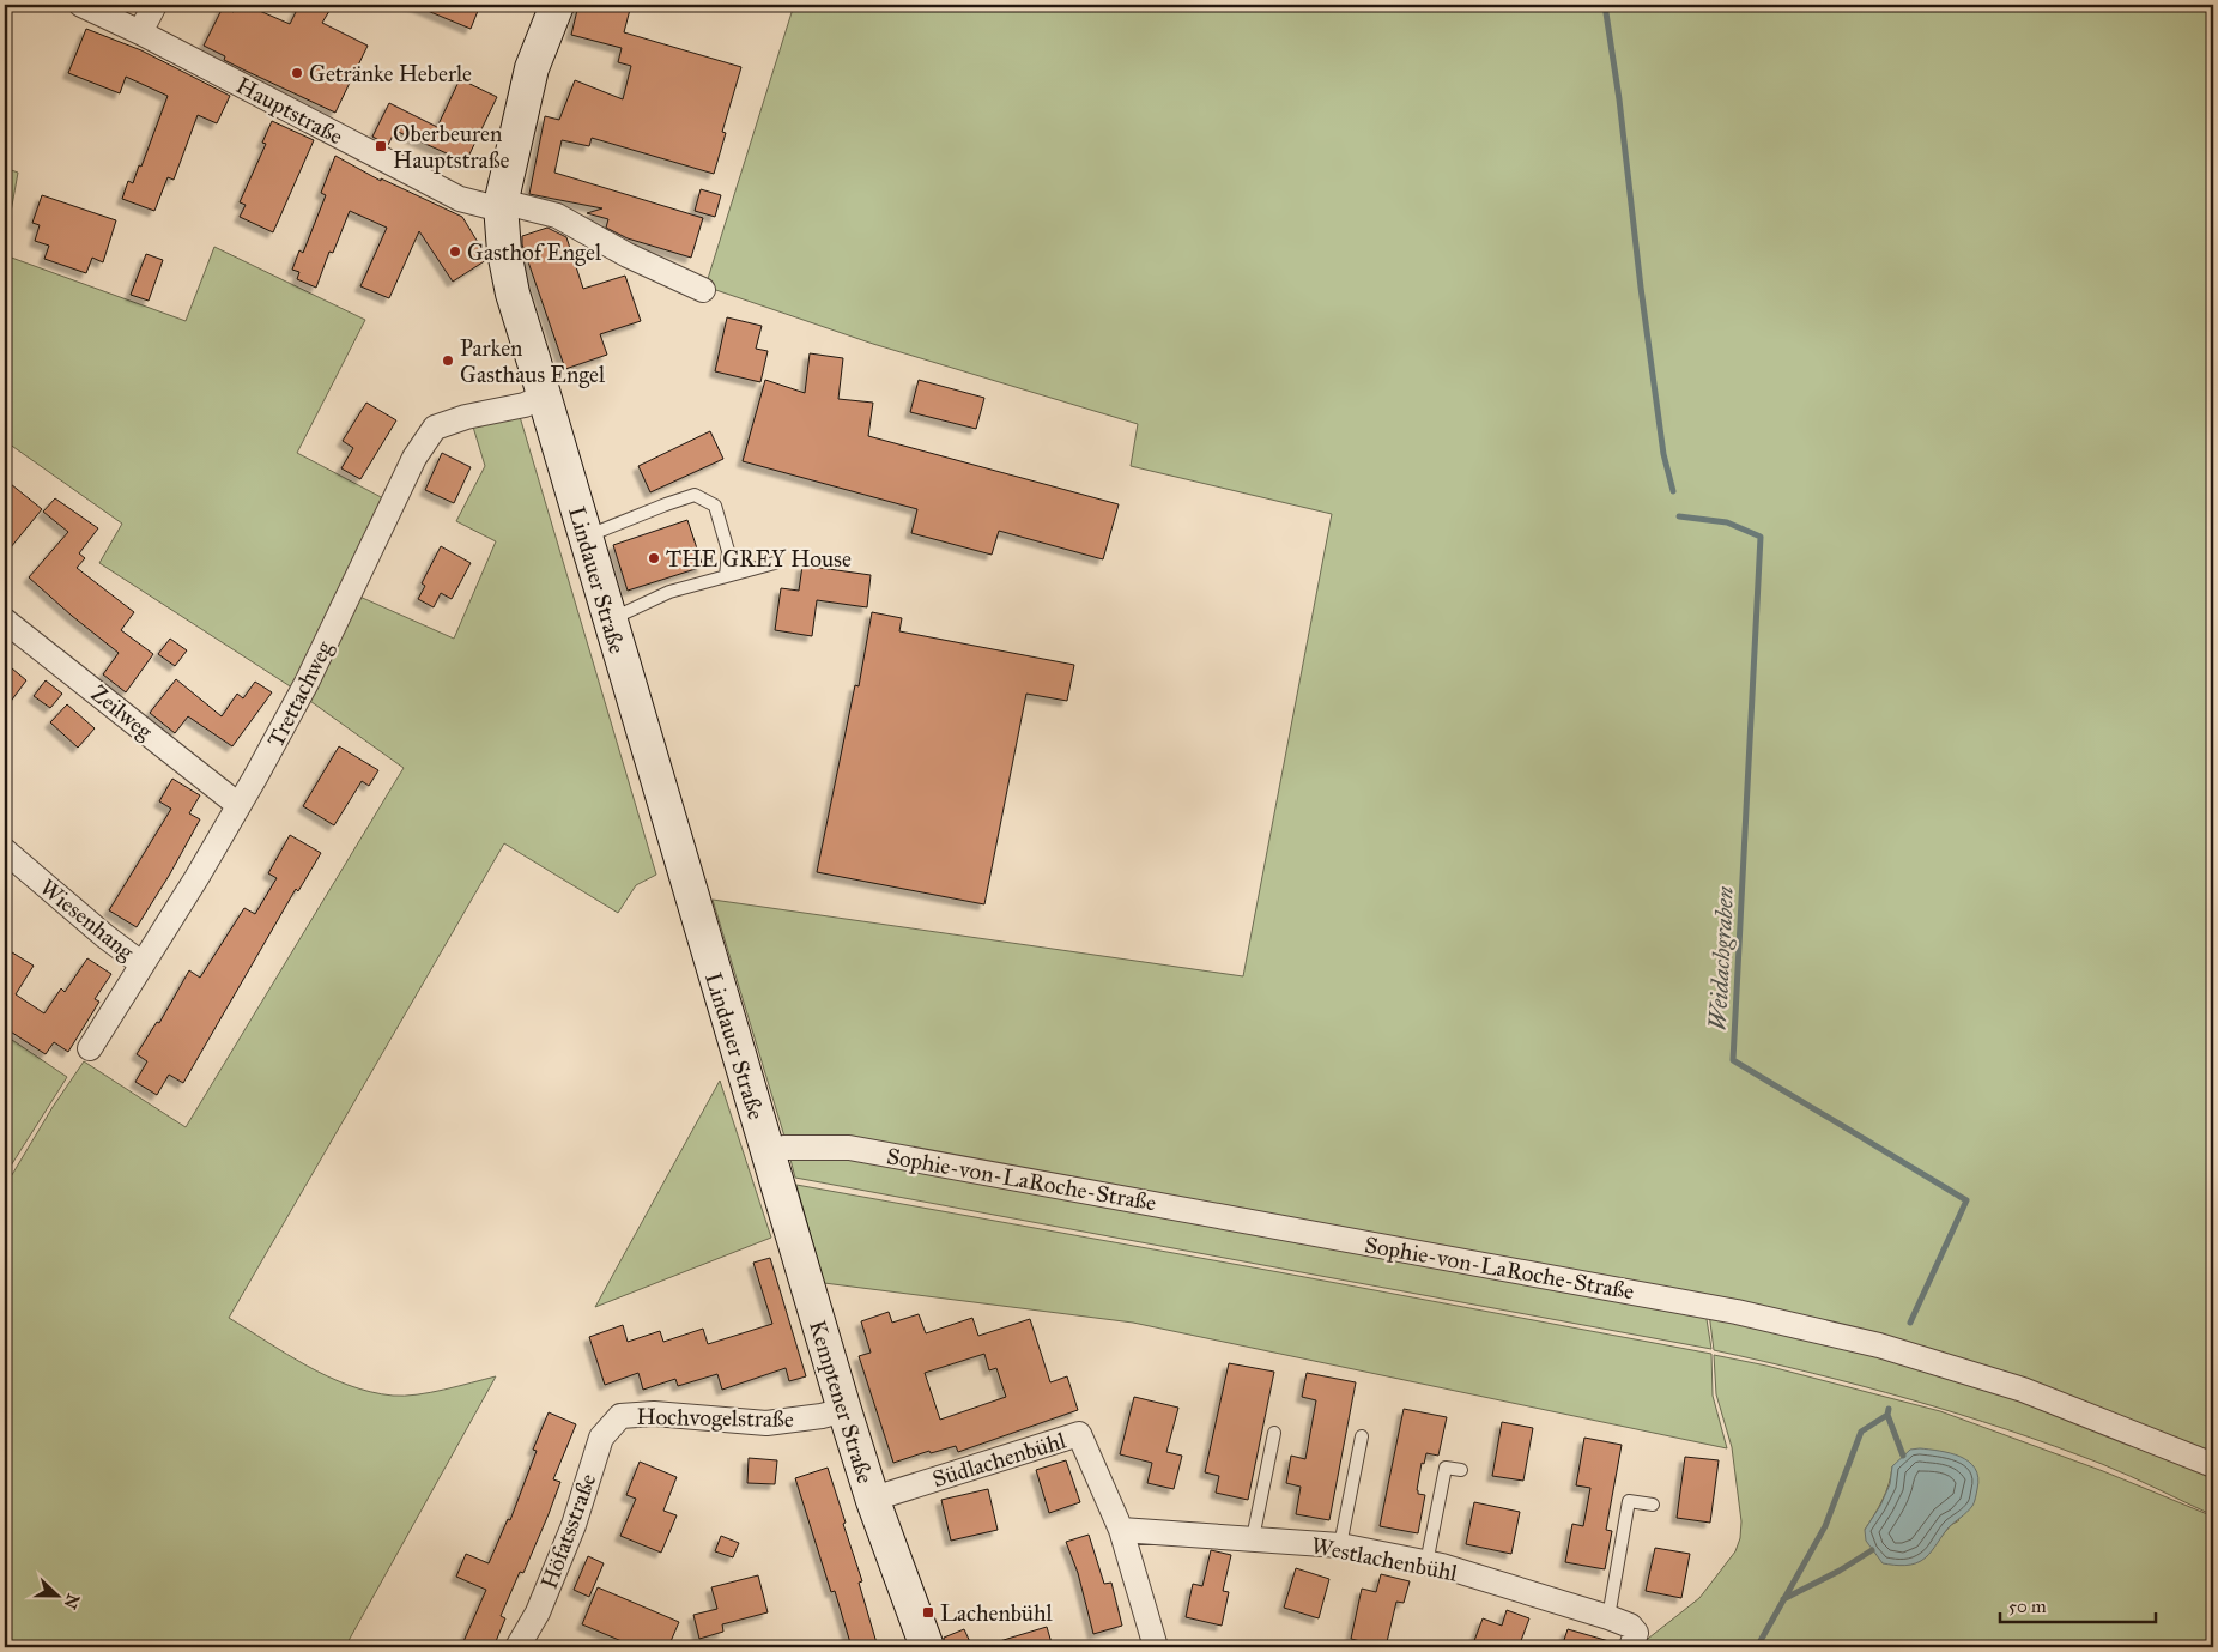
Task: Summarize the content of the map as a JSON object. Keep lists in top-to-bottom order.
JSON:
{
  "streets": {
    "main road": ["Lindauer Straße", "Kemptener Straße"],
    "street": [
      "Hauptstraße",
      "Trettachweg",
      "Zeilweg",
      "Wiesenhang",
      "Sophie-von-LaRoche-Straße",
      "Hochvogelstraße",
      "Südlachenbühl",
      "Höfatsstraße",
      "Westlachenbühl"
    ]
  },
  "crossings": [
    ["Hauptstraße", "Lindauer Straße"],
    ["Lindauer Straße", "Trettachweg"],
    ["Lindauer Straße", "Sophie-von-LaRoche-Straße"],
    ["Lindauer Straße", "Kemptener Straße"],
    ["Trettachweg", "Zeilweg"],
    ["Trettachweg", "Wiesenhang"],
    ["Sophie-von-LaRoche-Straße", "Kemptener Straße"],
    ["Kemptener Straße", "Hochvogelstraße"],
    ["Kemptener Straße", "Südlachenbühl"],
    ["Hochvogelstraße", "Höfatsstraße"],
    ["Südlachenbühl", "Westlachenbühl"]
  ],
  "water": ["Weidachgraben"],
  "places": {
    "other": [
      "Getränke Heberle",
      "Gasthof Engel",
      "Parken Gasthaus Engel",
      "THE GREY House"
    ],
    "transit": ["Oberbeuren Hauptstraße", "Lachenbühl"]
  },
  "scale_bar": "50 m",
  "north": "right"
}
